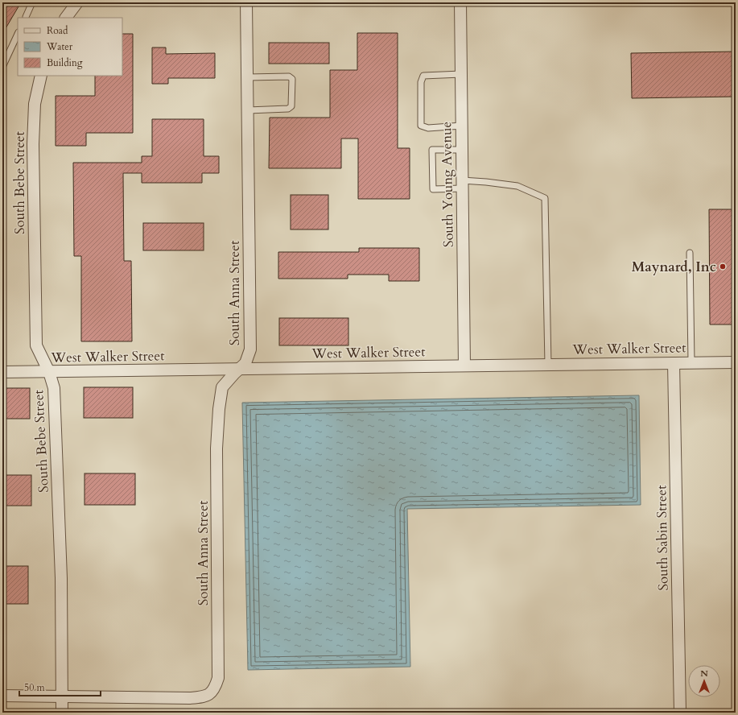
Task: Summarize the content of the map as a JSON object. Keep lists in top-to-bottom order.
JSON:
{
  "streets": {
    "street": [
      "South Bebe Street",
      "South Young Avenue",
      "South Anna Street",
      "West Walker Street",
      "South Sabin Street"
    ]
  },
  "crossings": [
    ["South Bebe Street", "South Anna Street"],
    ["South Bebe Street", "West Walker Street"],
    ["South Young Avenue", "West Walker Street"],
    ["South Anna Street", "West Walker Street"],
    ["West Walker Street", "South Sabin Street"]
  ],
  "places": ["Maynard, Inc"],
  "legend": ["Road", "Water", "Building"],
  "scale_bar": "50 m",
  "north": "top"
}
